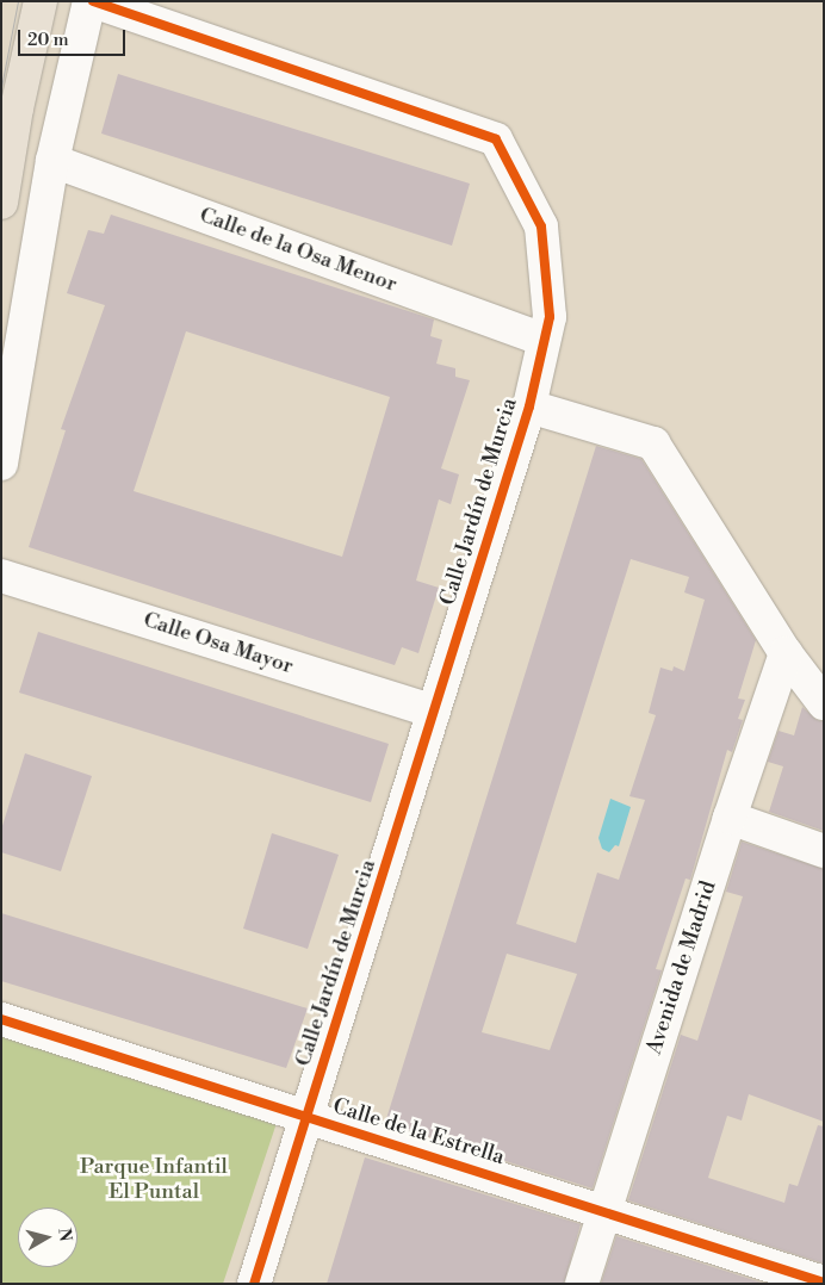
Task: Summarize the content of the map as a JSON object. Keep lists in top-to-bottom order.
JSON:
{
  "streets": {
    "street": [
      "Calle de la Osa Menor",
      "Calle Jardín de Murcia",
      "Calle Osa Mayor",
      "Avenida de Madrid",
      "Calle de la Estrella"
    ]
  },
  "crossings": [
    ["Calle de la Osa Menor", "Calle Jardín de Murcia"],
    ["Calle Jardín de Murcia", "Calle Osa Mayor"],
    ["Calle Jardín de Murcia", "Calle de la Estrella"],
    ["Avenida de Madrid", "Calle de la Estrella"]
  ],
  "parks": ["Parque Infantil El Puntal"],
  "scale_bar": "20 m",
  "north": "right"
}
